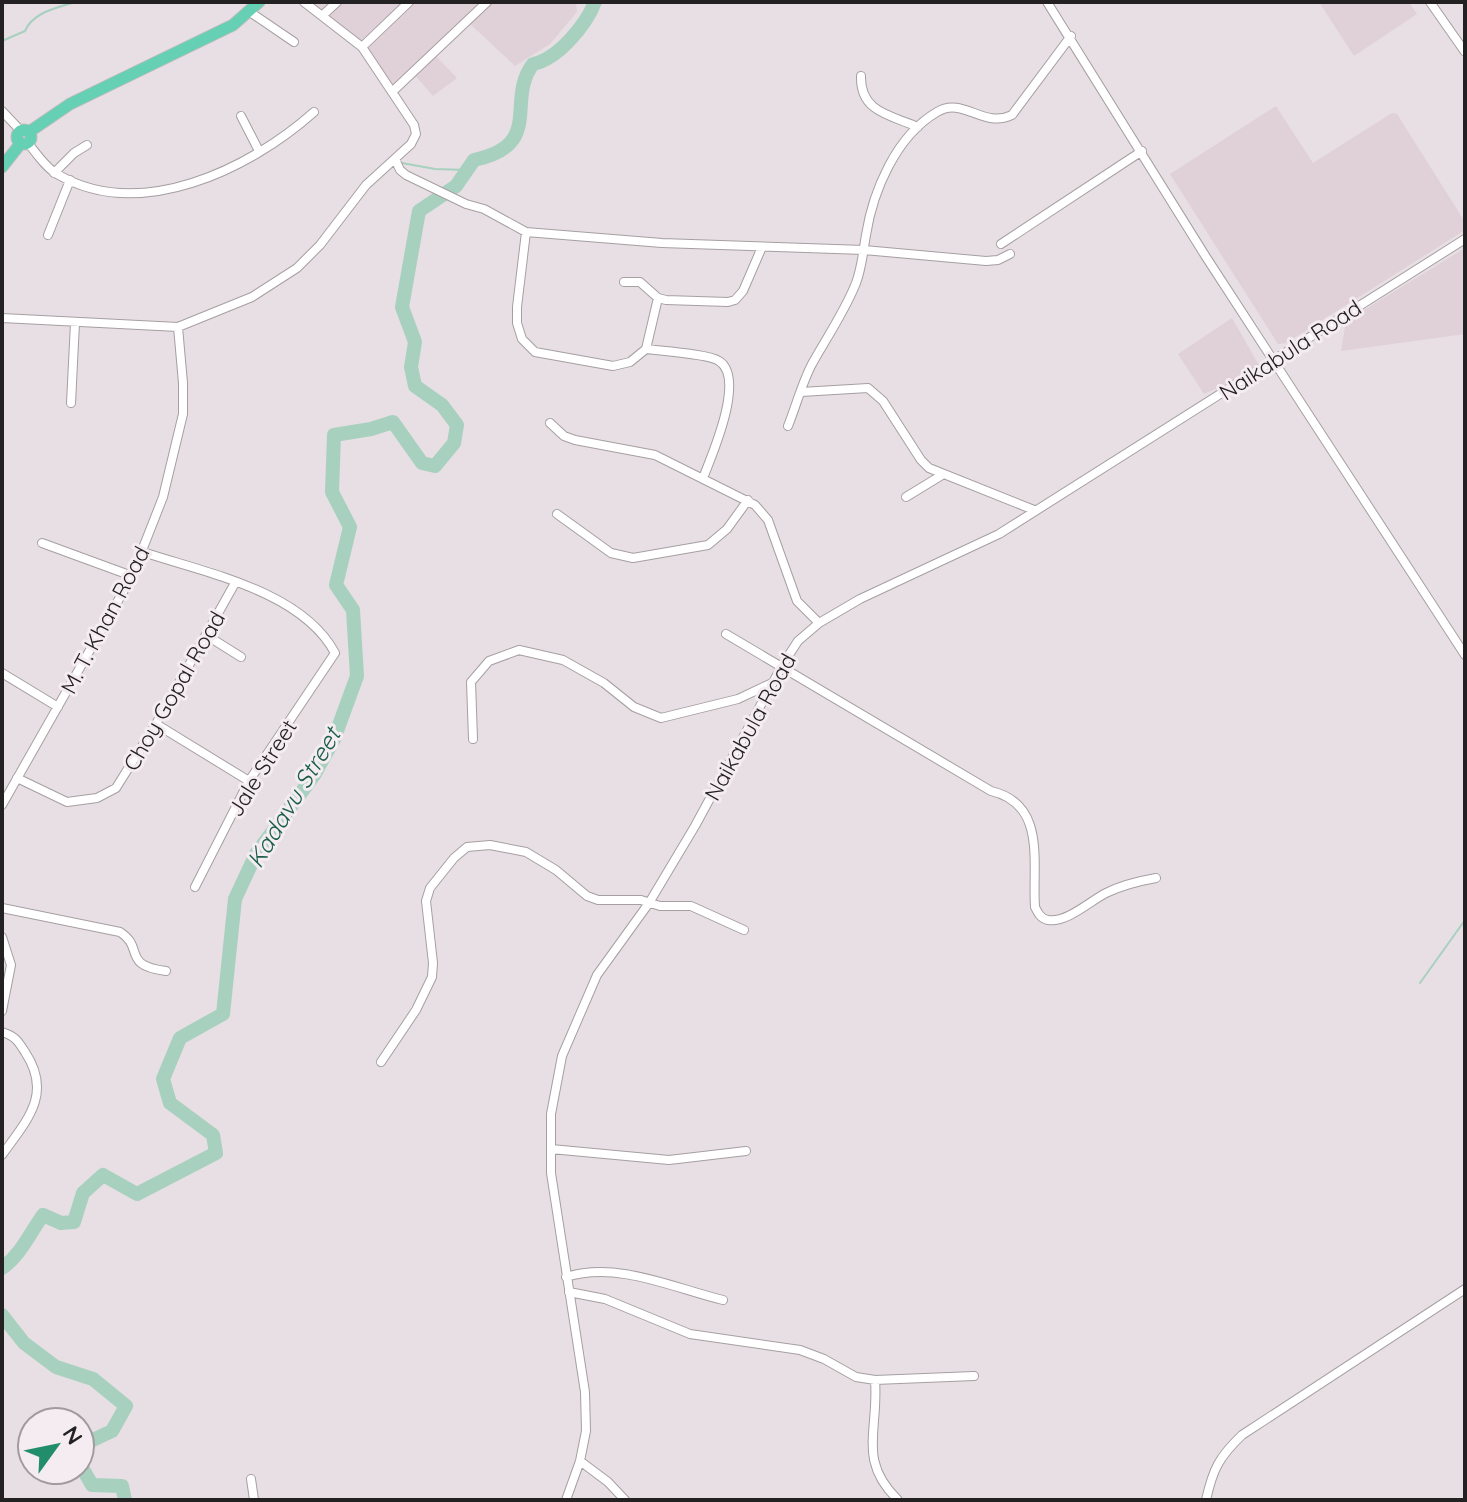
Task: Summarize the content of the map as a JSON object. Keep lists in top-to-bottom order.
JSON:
{
  "streets": {
    "street": [
      "Naikabula Road",
      "M. T. Khan Road",
      "Choy Gopal Road",
      "Jale Street"
    ]
  },
  "crossings": [
    ["M. T. Khan Road", "Choy Gopal Road"],
    ["Choy Gopal Road", "Jale Street"]
  ],
  "water": ["Kadavu Street"],
  "north": "top right"
}
